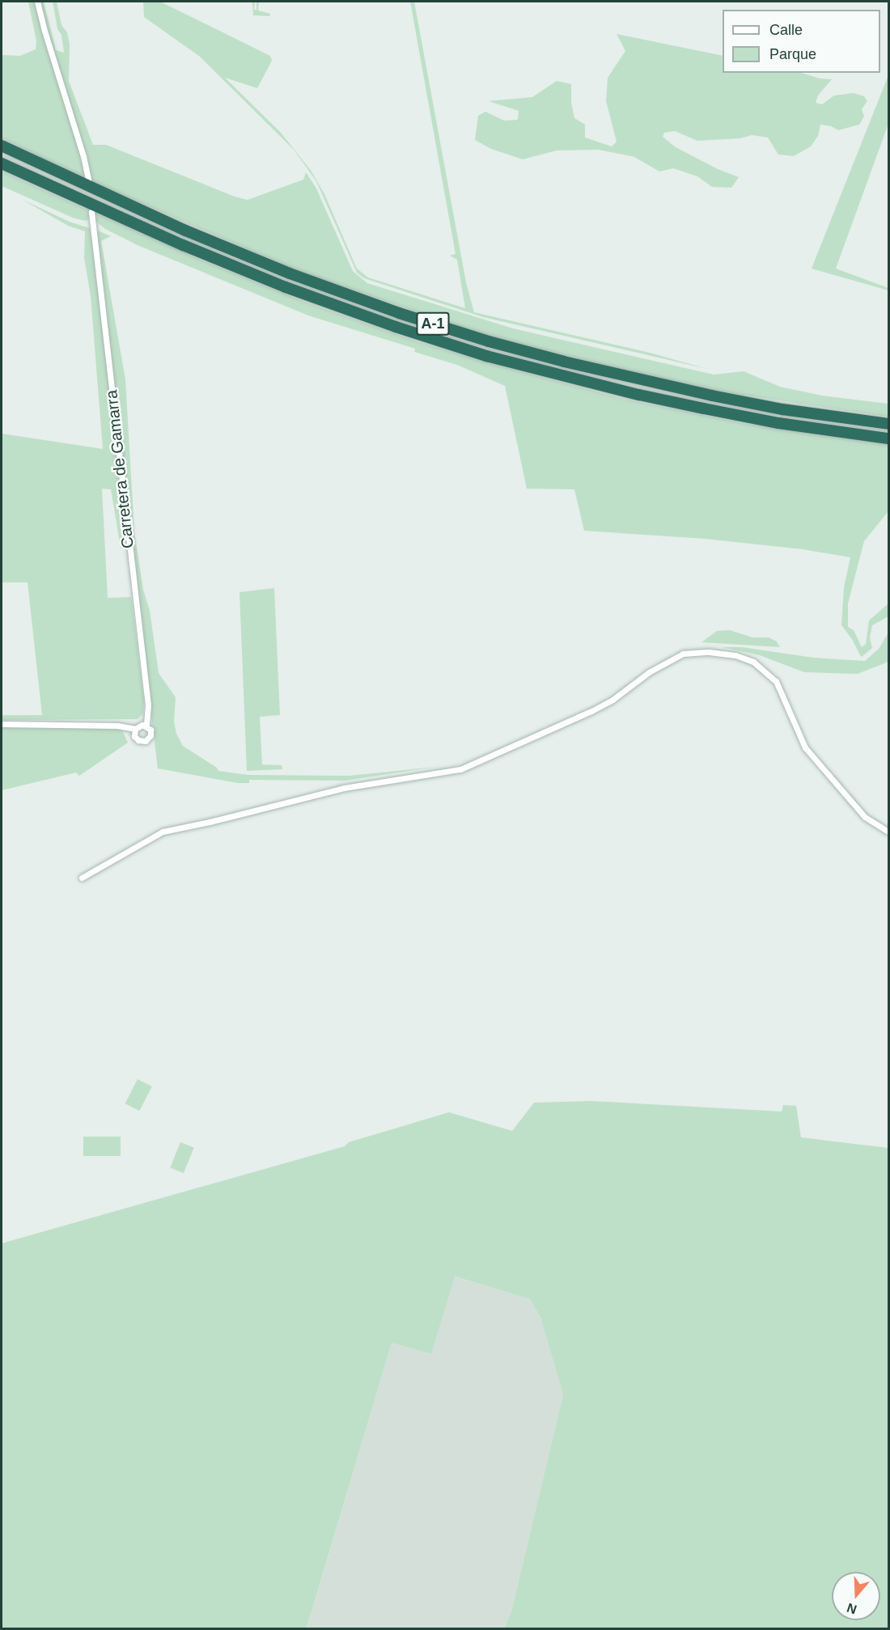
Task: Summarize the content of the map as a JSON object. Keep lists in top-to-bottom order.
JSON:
{
  "streets": {
    "highway": ["A-1"],
    "street": ["Carretera de Gamarra"]
  },
  "legend": ["Calle", "Parque"],
  "north": "bottom"
}
